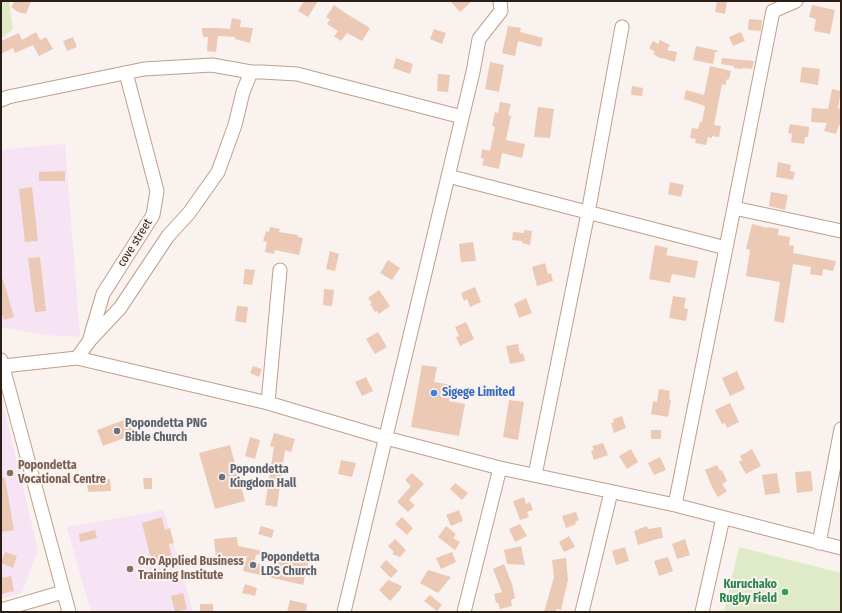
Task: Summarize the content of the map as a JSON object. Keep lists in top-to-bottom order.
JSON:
{
  "streets": {
    "street": ["cove street"]
  },
  "places": [
    "Sigege Limited",
    "Popondetta PNG Bible Church",
    "Popondetta Vocational Centre",
    "Popondetta Kingdom Hall",
    "Popondetta LDS Church",
    "Oro Applied Business Training Institute",
    "Kuruchako Rugby Field"
  ]
}
